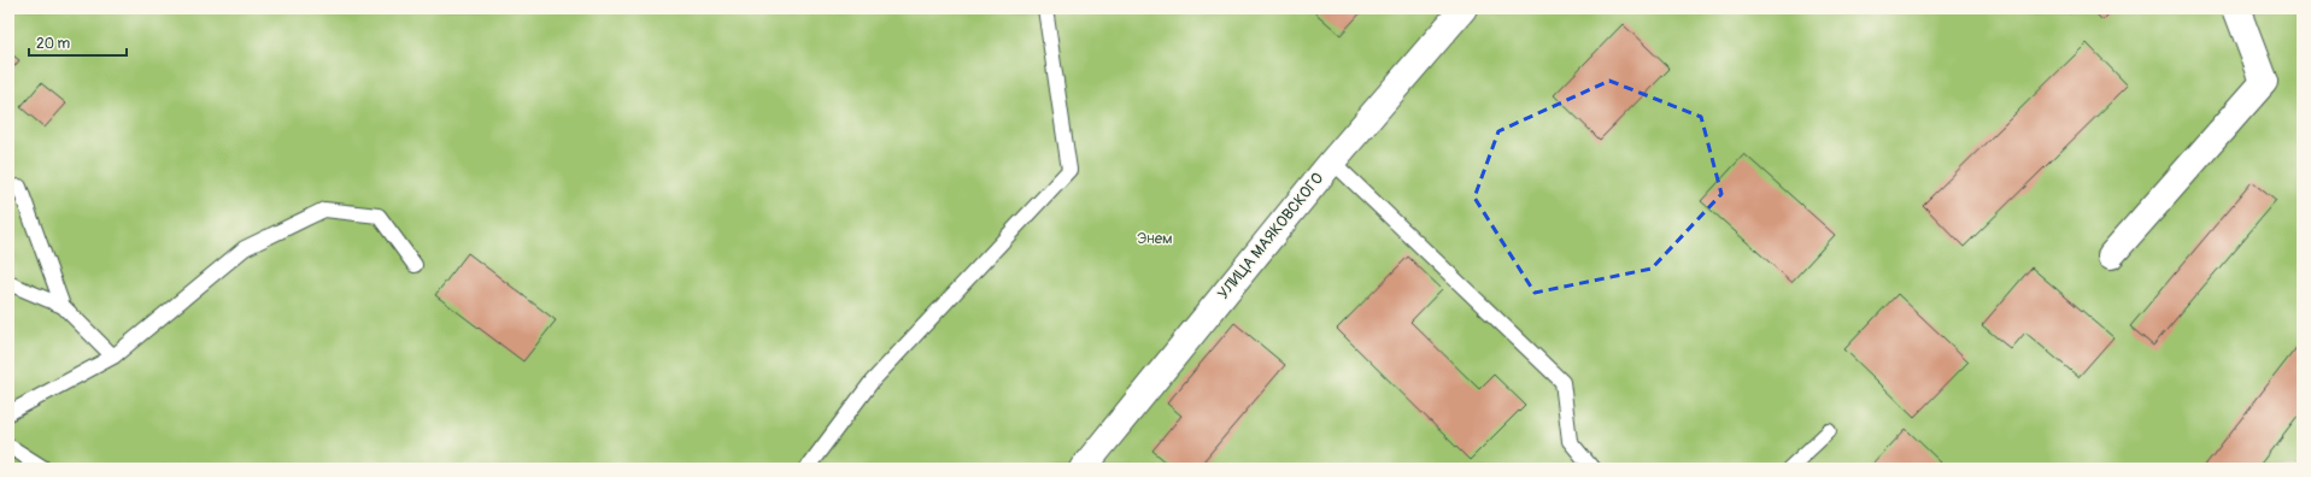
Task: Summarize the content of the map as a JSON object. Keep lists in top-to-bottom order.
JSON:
{
  "streets": {
    "street": ["УЛИЦА МАЯКОВСКОГО"]
  },
  "parks": ["Энем"],
  "scale_bar": "20 m"
}
